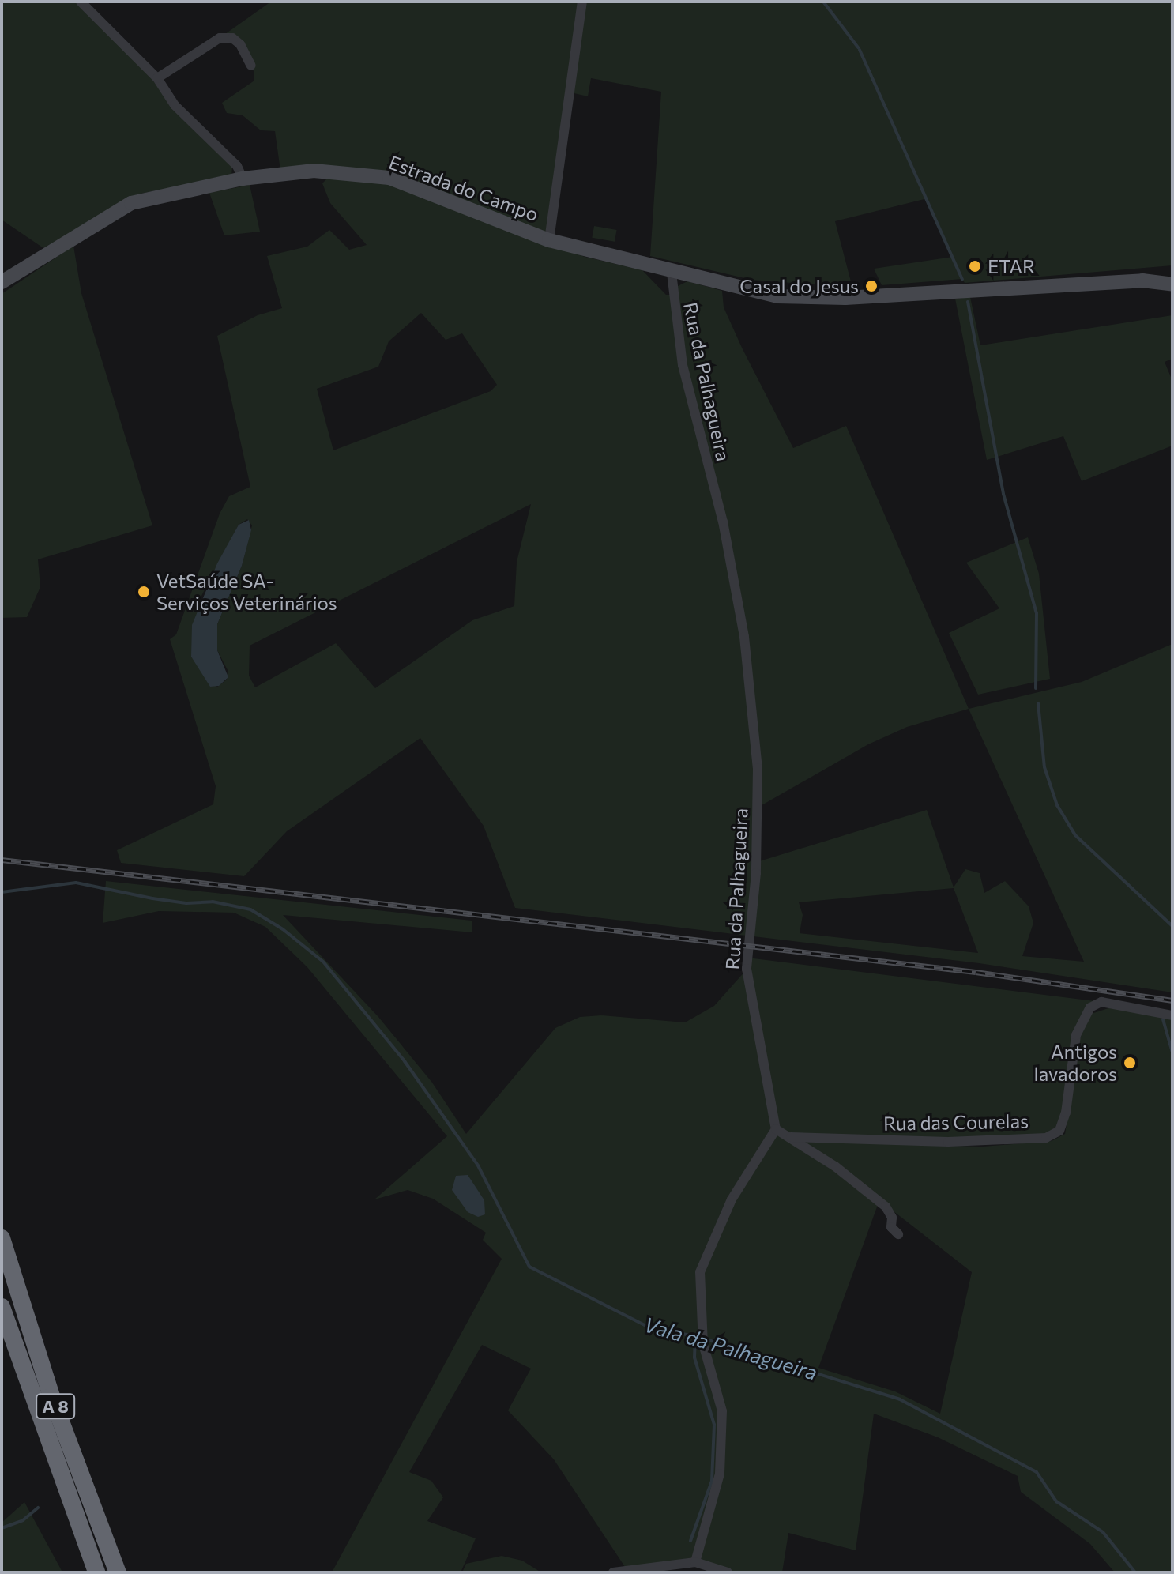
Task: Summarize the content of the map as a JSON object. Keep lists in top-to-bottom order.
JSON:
{
  "streets": {
    "highway": ["A 8"],
    "street": ["Estrada do Campo", "Rua da Palhagueira", "Rua das Courelas"]
  },
  "crossings": [
    ["Estrada do Campo", "Rua da Palhagueira"]
  ],
  "water": ["Vala da Palhagueira"],
  "places": [
    "ETAR",
    "Casal do Jesus",
    "VetSaúde SA- Serviços Veterinários",
    "Antigos lavadoros"
  ]
}
